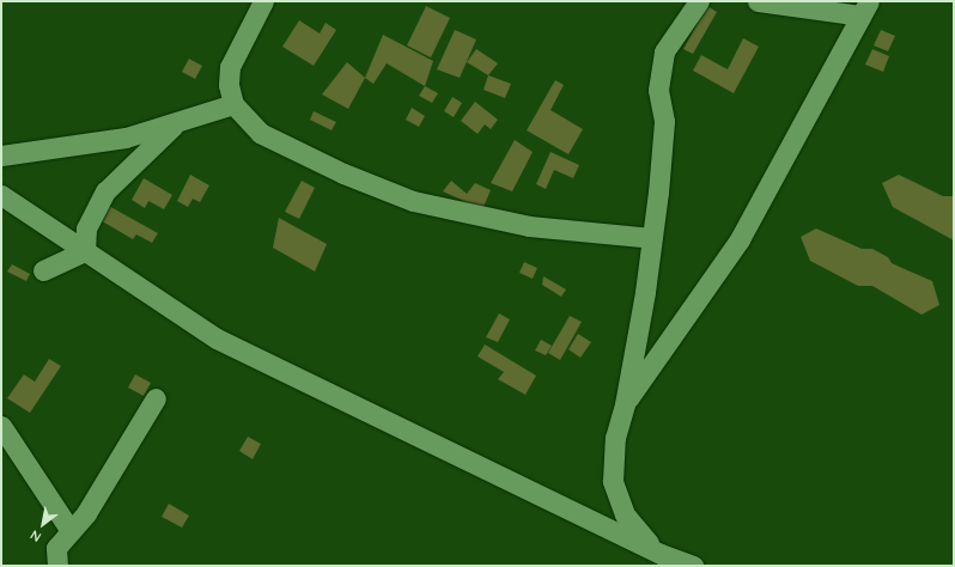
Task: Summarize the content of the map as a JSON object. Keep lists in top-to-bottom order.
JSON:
{
  "north": "bottom left"
}
